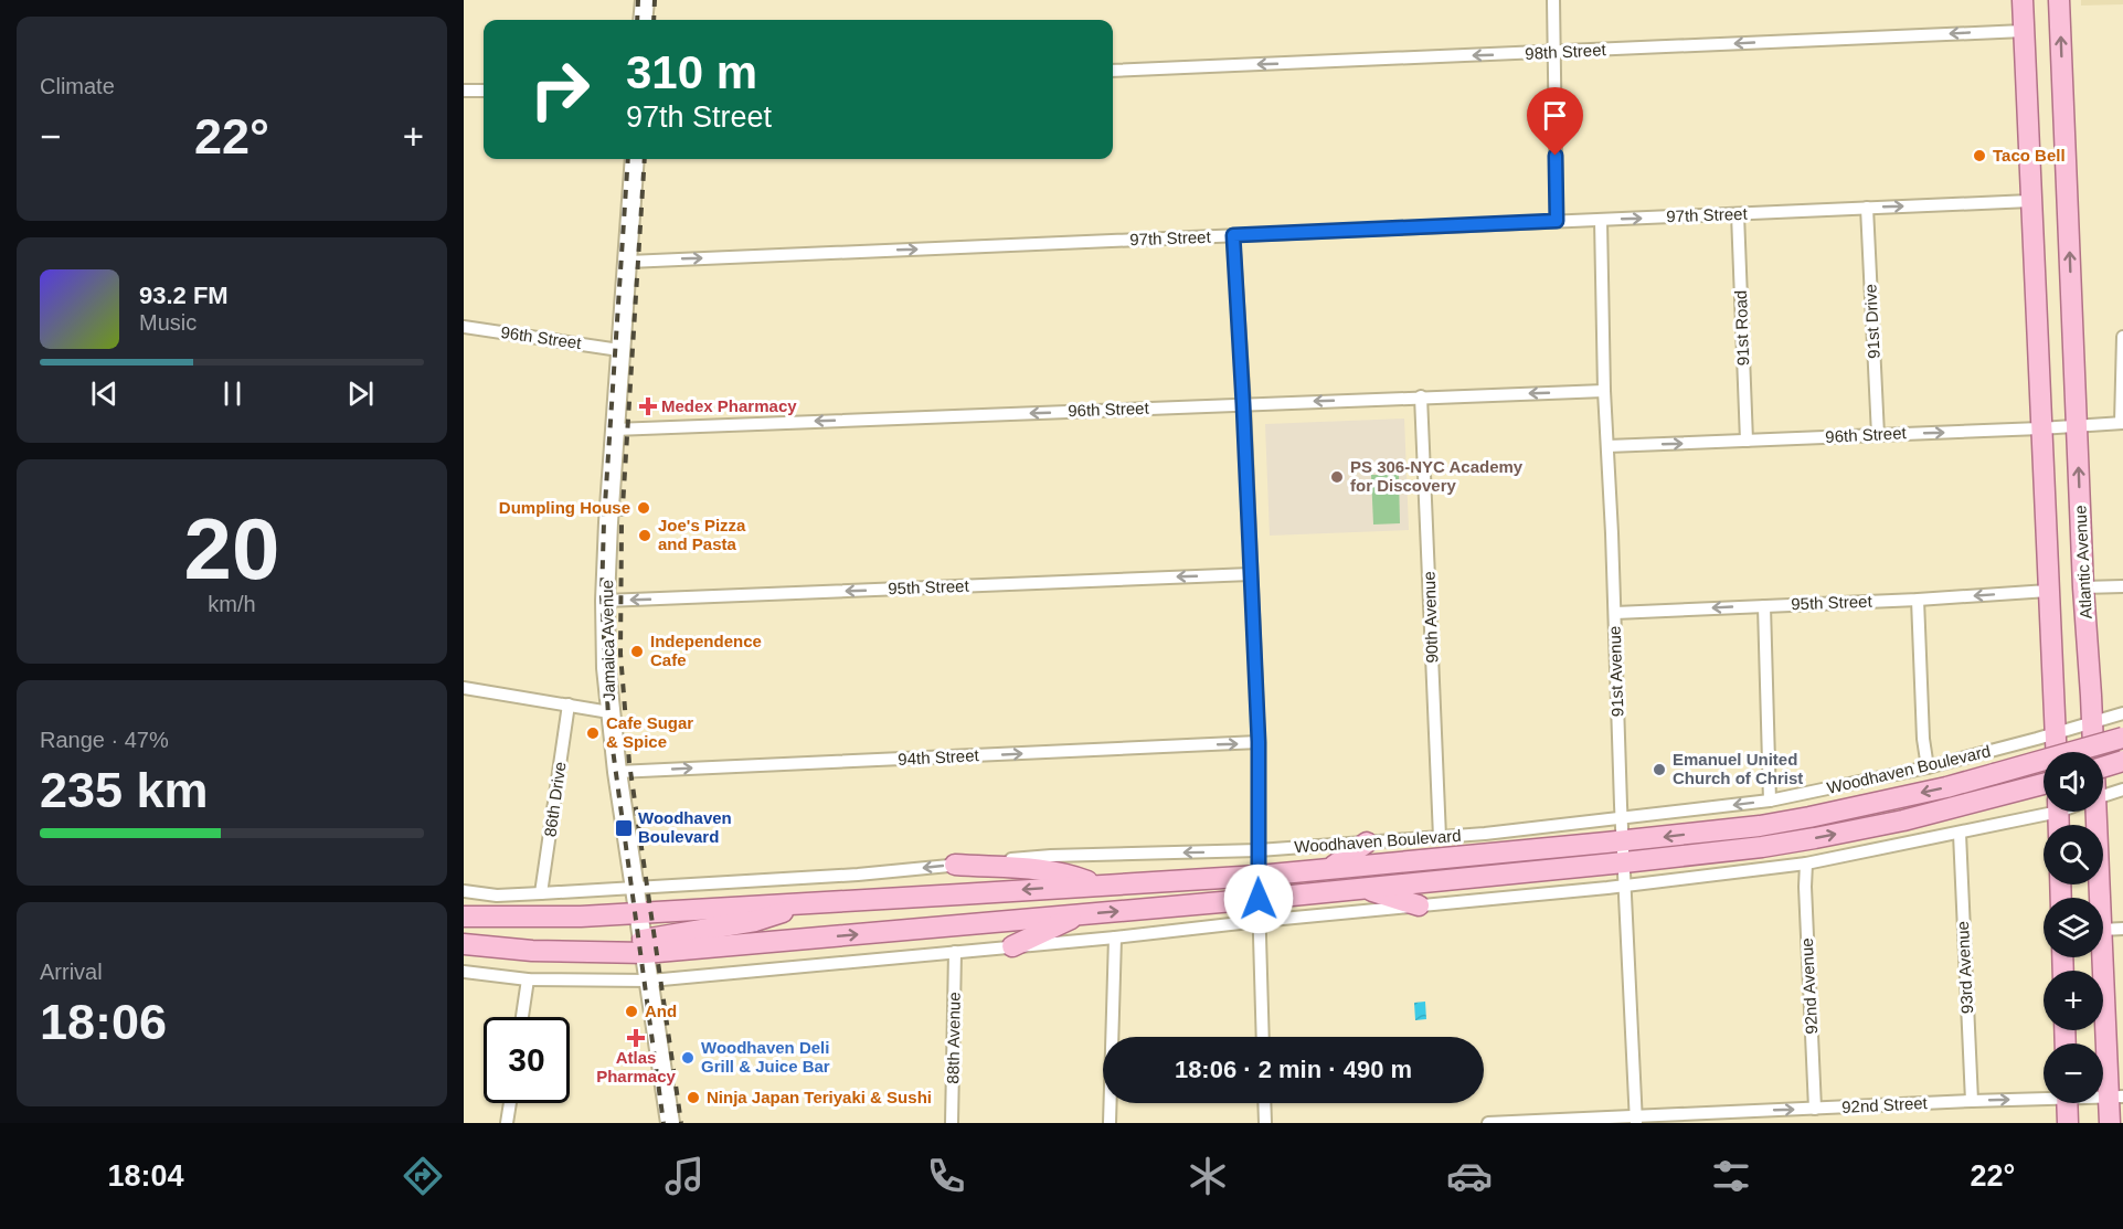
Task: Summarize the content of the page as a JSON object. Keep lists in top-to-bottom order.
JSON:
{
  "streets": {
    "main road": ["Atlantic Avenue", "Jamaica Avenue", "Woodhaven Boulevard"],
    "street": [
      "98th Street",
      "97th Street",
      "91st Drive",
      "91st Road",
      "96th Street",
      "95th Street",
      "90th Avenue",
      "91st Avenue",
      "94th Street",
      "86th Drive",
      "93rd Avenue",
      "92nd Avenue",
      "88th Avenue",
      "92nd Street"
    ]
  },
  "crossings": [
    ["97th Street", "91st Drive"],
    ["97th Street", "91st Road"],
    ["97th Street", "Jamaica Avenue"],
    ["97th Street", "91st Avenue"],
    ["91st Drive", "96th Street"],
    ["91st Road", "96th Street"],
    ["96th Street", "Atlantic Avenue"],
    ["96th Street", "90th Avenue"],
    ["96th Street", "Jamaica Avenue"],
    ["96th Street", "91st Avenue"],
    ["Atlantic Avenue", "Woodhaven Boulevard"],
    ["95th Street", "Jamaica Avenue"],
    ["95th Street", "91st Avenue"],
    ["90th Avenue", "Woodhaven Boulevard"],
    ["Jamaica Avenue", "94th Street"],
    ["Jamaica Avenue", "Woodhaven Boulevard"],
    ["91st Avenue", "Woodhaven Boulevard"],
    ["91st Avenue", "92nd Street"],
    ["Woodhaven Boulevard", "86th Drive"],
    ["93rd Avenue", "92nd Street"],
    ["92nd Avenue", "92nd Street"]
  ],
  "one_way": [
    "98th Street",
    "97th Street",
    "95th Street",
    "94th Street",
    "92nd Street"
  ],
  "places": {
    "other": [
      "Taco Bell",
      "PS 306-NYC Academy for Discovery",
      "Dumpling House",
      "Joe's Pizza and Pasta",
      "Independence Cafe",
      "Cafe Sugar & Spice",
      "Emanuel United Church of Christ",
      "And",
      "Woodhaven Deli Grill & Juice Bar",
      "Ninja Japan Teriyaki & Sushi"
    ],
    "health": ["Medex Pharmacy", "Atlas Pharmacy"],
    "transit": ["Woodhaven Boulevard"]
  },
  "page": {
    "tile": [
      "Climate",
      ["20", "km/h"],
      ["Range · 47%", "235 km"],
      ["Arrival", "18:06"]
    ],
    "turn": ["310 m", "97th Street"],
    "heat": ["−", "22°", "+"],
    "song": ["93.2 FM", "Music"],
    "map_buttons": ["+", "−"],
    "limit": "30",
    "trip": "18:06 · 2 min · 490 m",
    "tabs": ["18:04", "22°"]
  }
}
